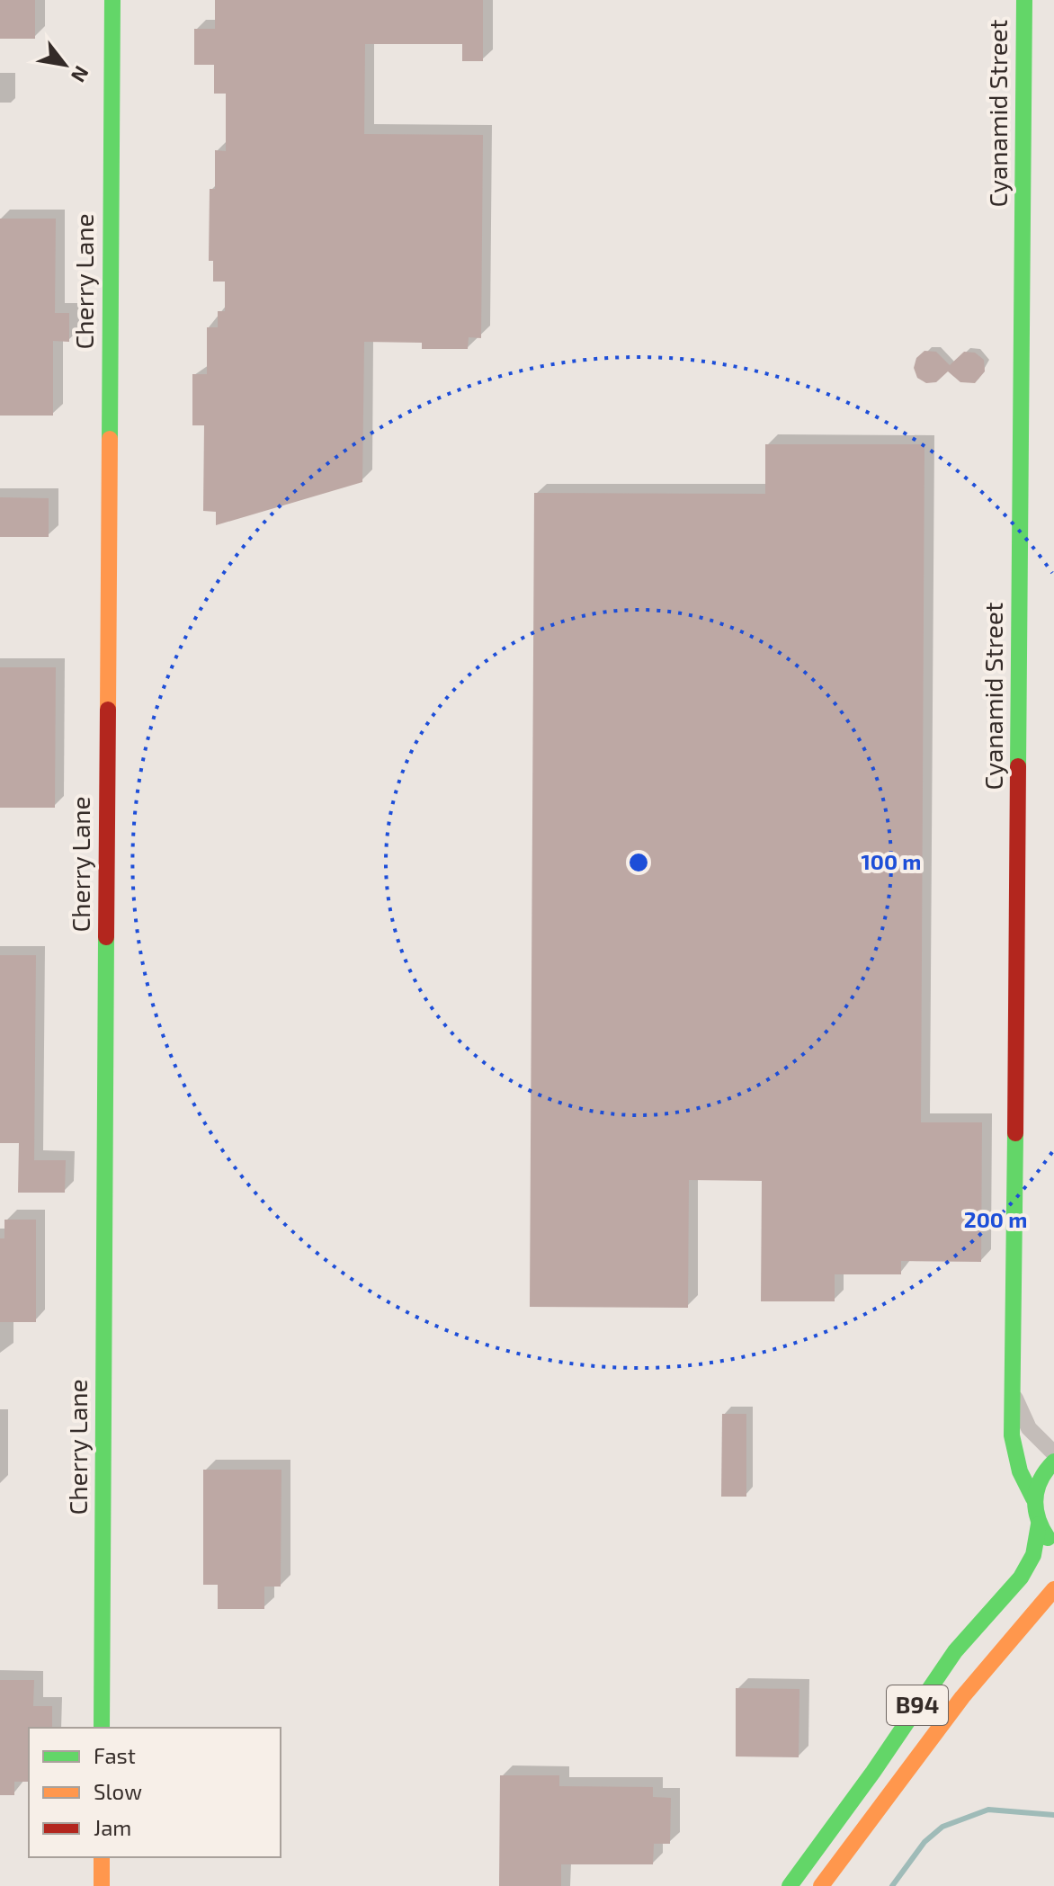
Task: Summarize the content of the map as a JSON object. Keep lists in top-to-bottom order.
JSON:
{
  "streets": {
    "street": ["Cyanamid Street", "Cherry Lane", "B94"]
  },
  "crossings": [
    ["Cyanamid Street", "B94"]
  ],
  "legend": ["Fast", "Slow", "Jam"],
  "north": "bottom right",
  "rings": ["100 m", "200 m"]
}
